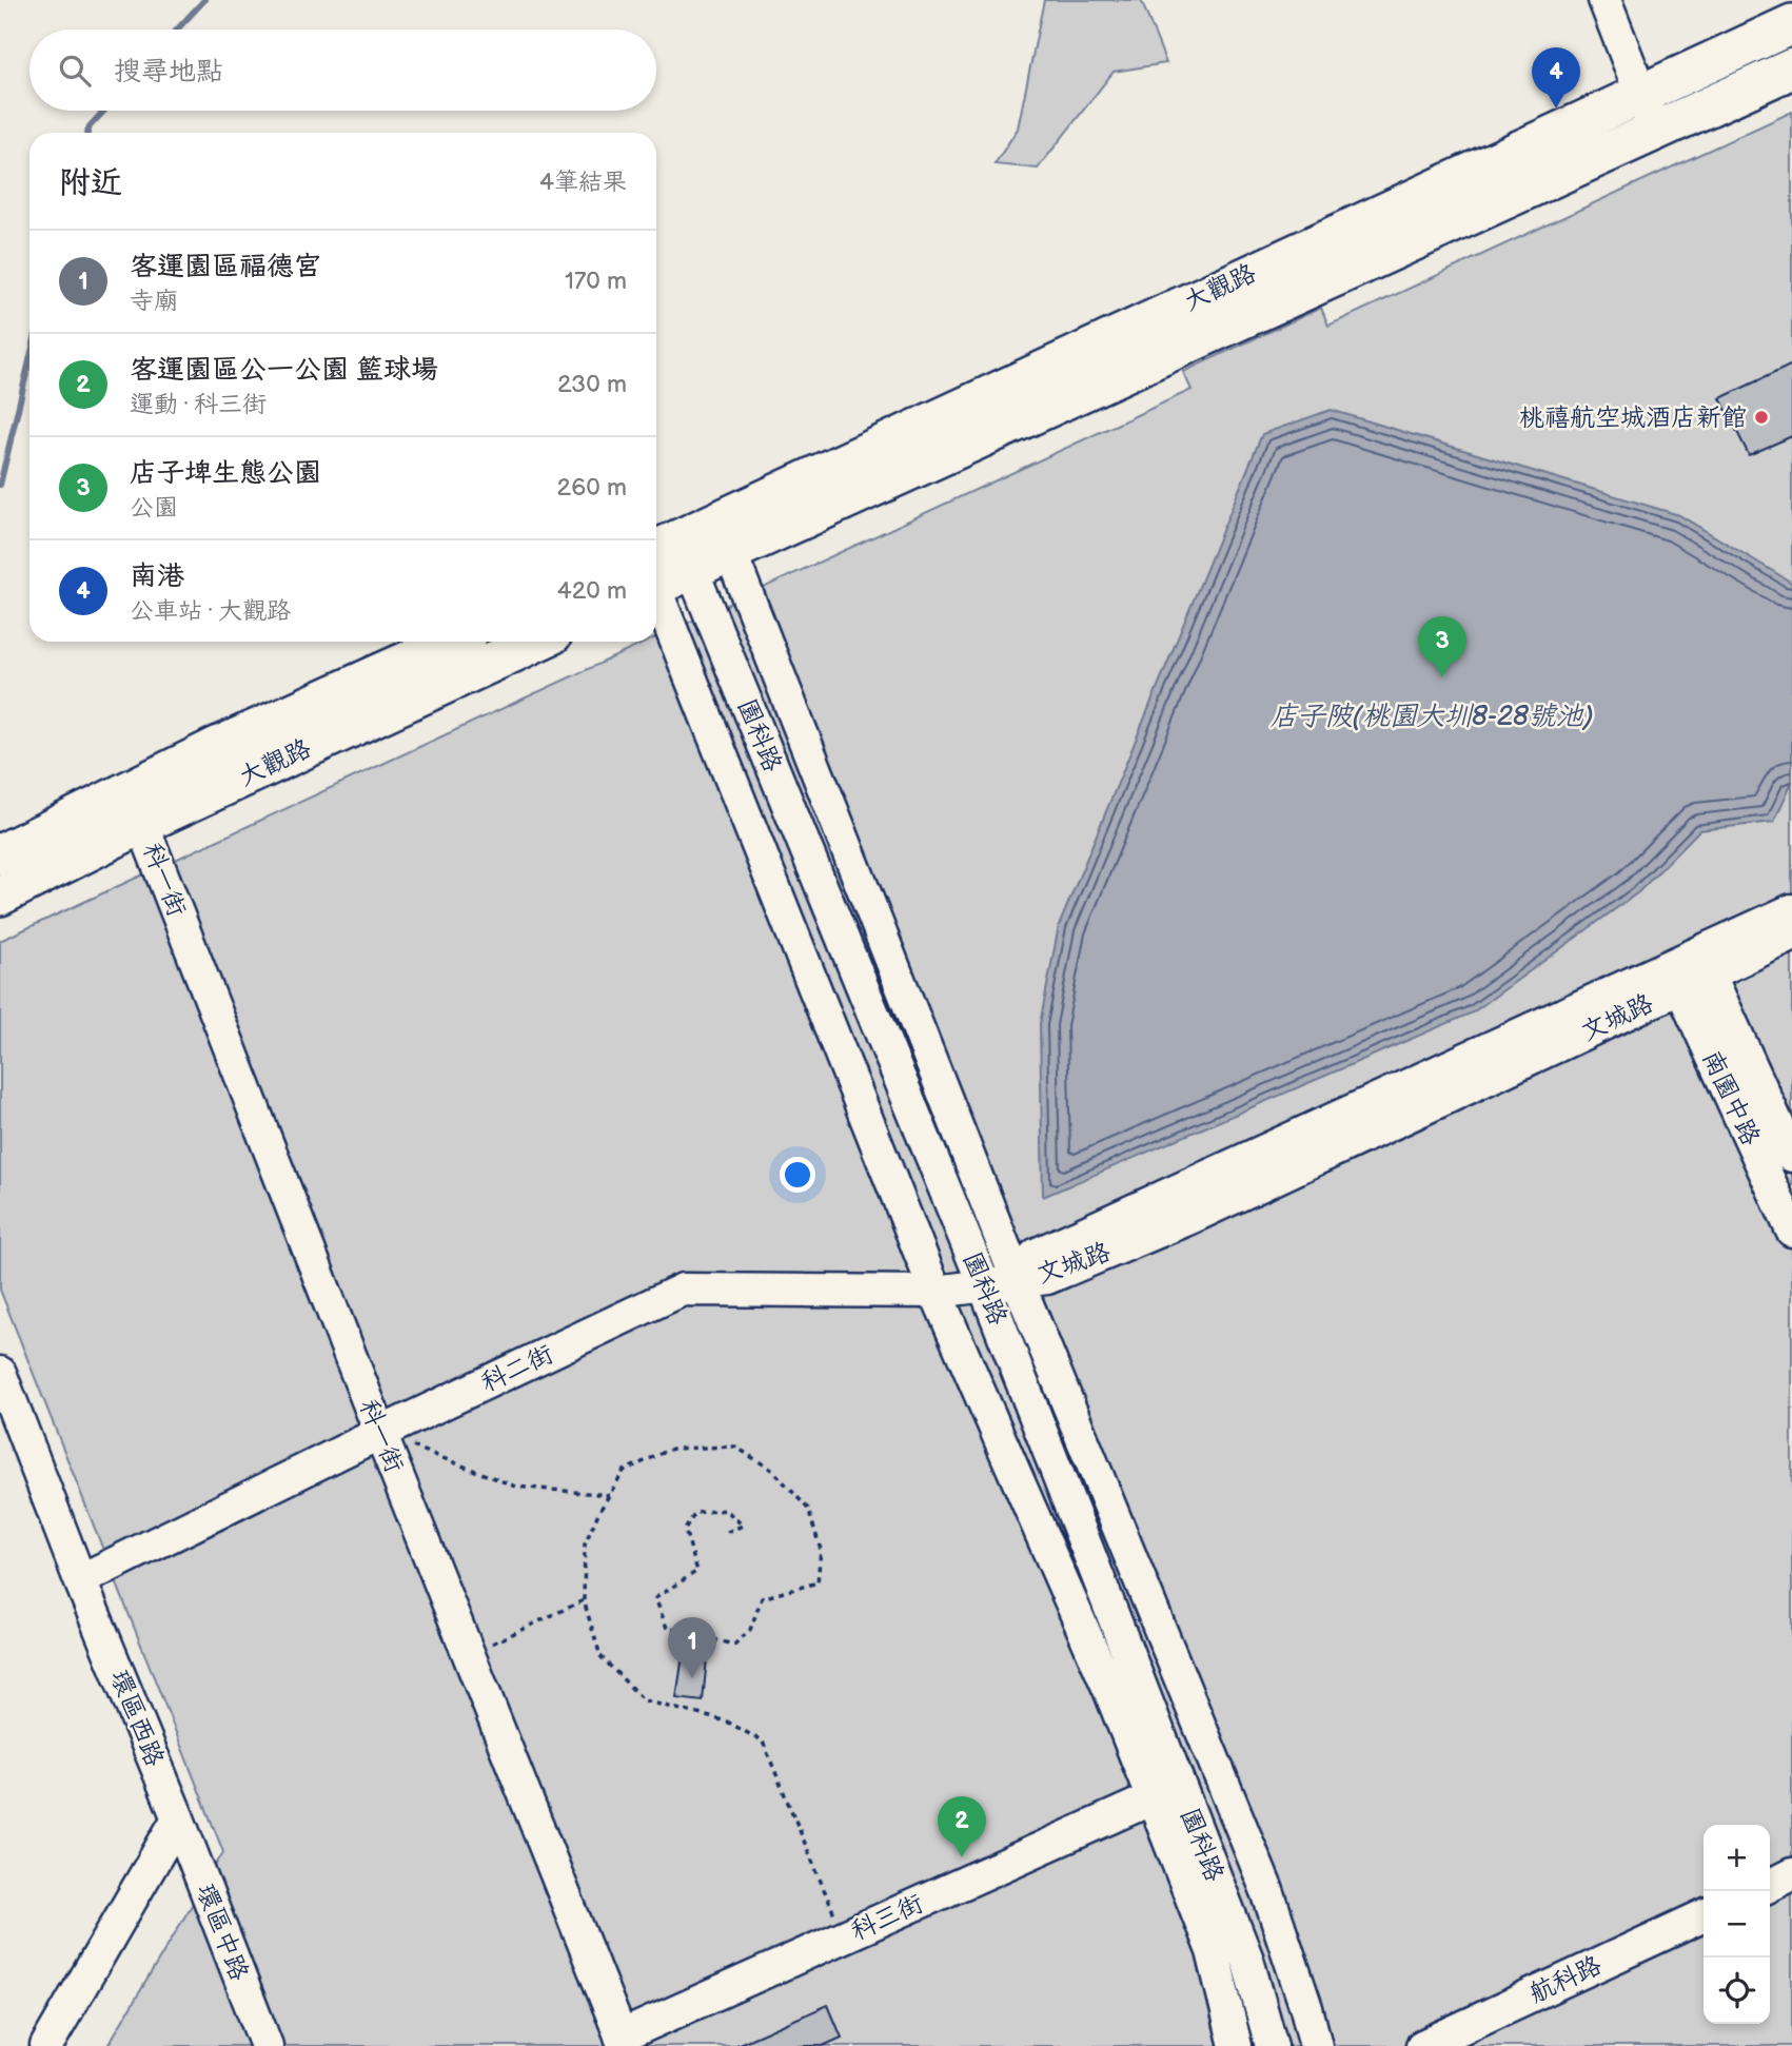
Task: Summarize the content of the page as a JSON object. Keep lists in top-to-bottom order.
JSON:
{
  "streets": {
    "main road": ["大觀路"],
    "street": [
      "園科路",
      "科一街",
      "文城路",
      "南園中路",
      "科二街",
      "環區西路",
      "科三街",
      "環區中路",
      "航科路"
    ]
  },
  "crossings": [
    ["大觀路", "園科路"],
    ["大觀路", "科一街"],
    ["園科路", "科二街"],
    ["科一街", "科二街"],
    ["科一街", "科三街"],
    ["文城路", "南園中路"],
    ["文城路", "科二街"],
    ["科二街", "環區西路"],
    ["環區西路", "環區中路"]
  ],
  "water": ["店子陂(桃園大圳8-28號池)"],
  "places": ["桃禧航空城酒店新館"],
  "page": {
    "search": "搜尋地點",
    "pins": [
      "4",
      "3",
      "1",
      "2"
    ],
    "heading": ["附近", "4筆結果"],
    "list": [
      {
        "mark": "1",
        "name": "客運園區福德宮",
        "note": "寺廟",
        "value": "170 m"
      },
      {
        "mark": "2",
        "name": "客運園區公一公園 籃球場",
        "note": "運動 · 科三街",
        "value": "230 m"
      },
      {
        "mark": "3",
        "name": "店子埤生態公園",
        "note": "公園",
        "value": "260 m"
      },
      {
        "mark": "4",
        "name": "南港",
        "note": "公車站 · 大觀路",
        "value": "420 m"
      }
    ],
    "map_buttons": ["+", "−"]
  }
}
